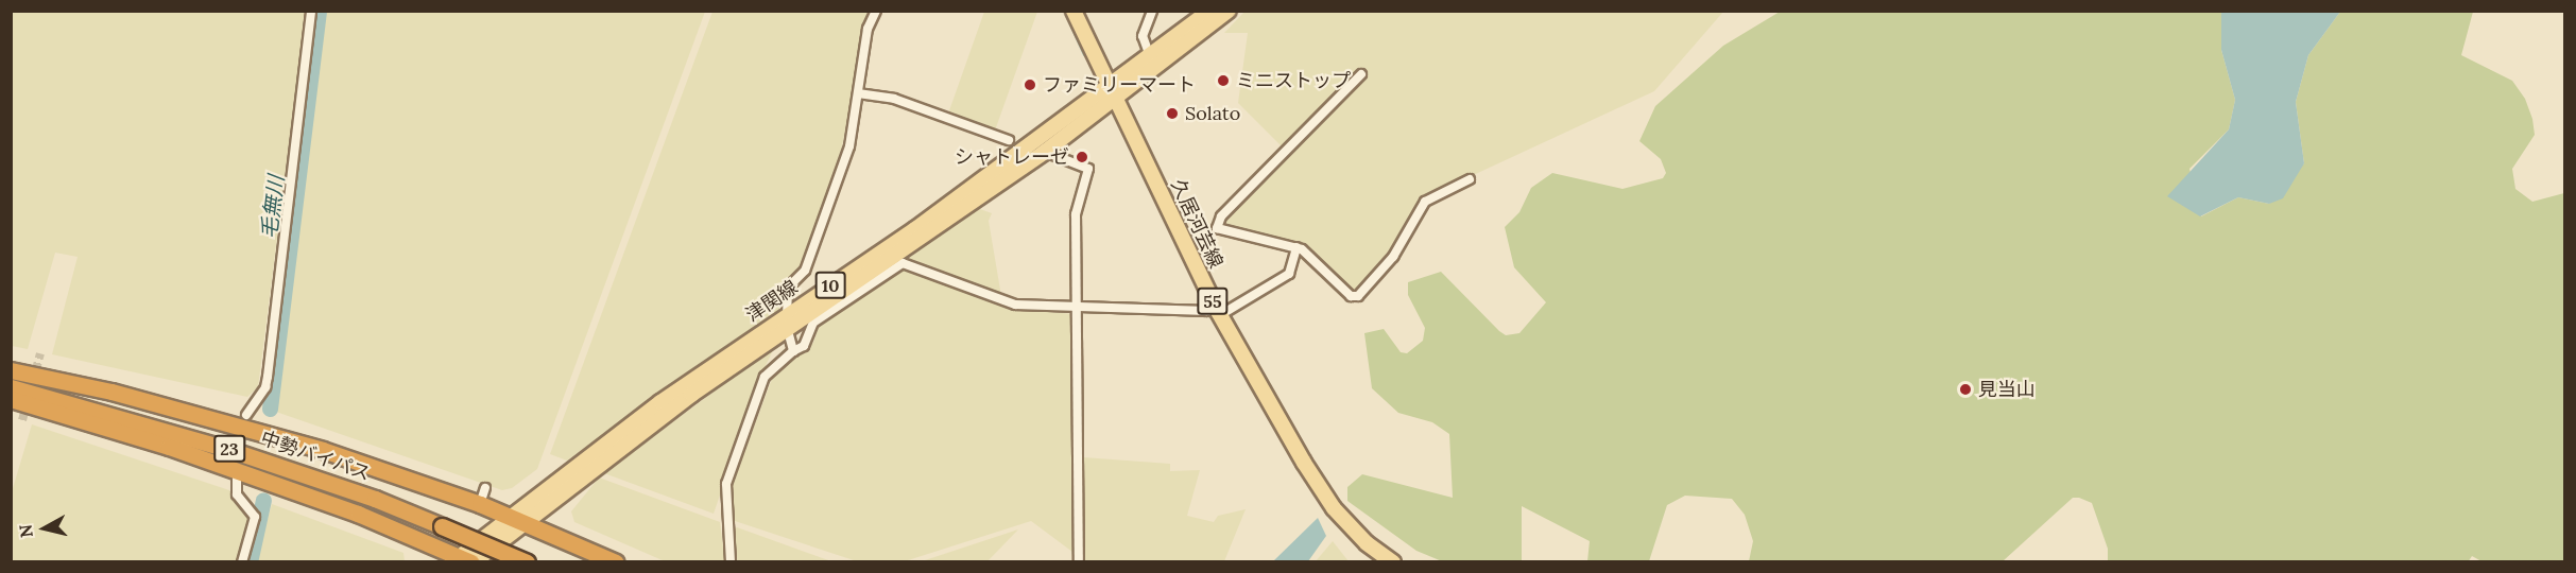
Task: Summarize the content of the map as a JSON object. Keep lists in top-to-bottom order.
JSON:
{
  "streets": {
    "highway": ["23", "中勢バイパス"],
    "main road": [
      "久居河芸線",
      "10",
      "津関線",
      "55"
    ]
  },
  "crossings": [
    ["久居河芸線", "津関線"]
  ],
  "water": ["毛無川"],
  "places": [
    "ミニストップ",
    "ファミリーマート",
    "Solato",
    "シャトレーゼ",
    "見当山"
  ],
  "north": "left"
}
